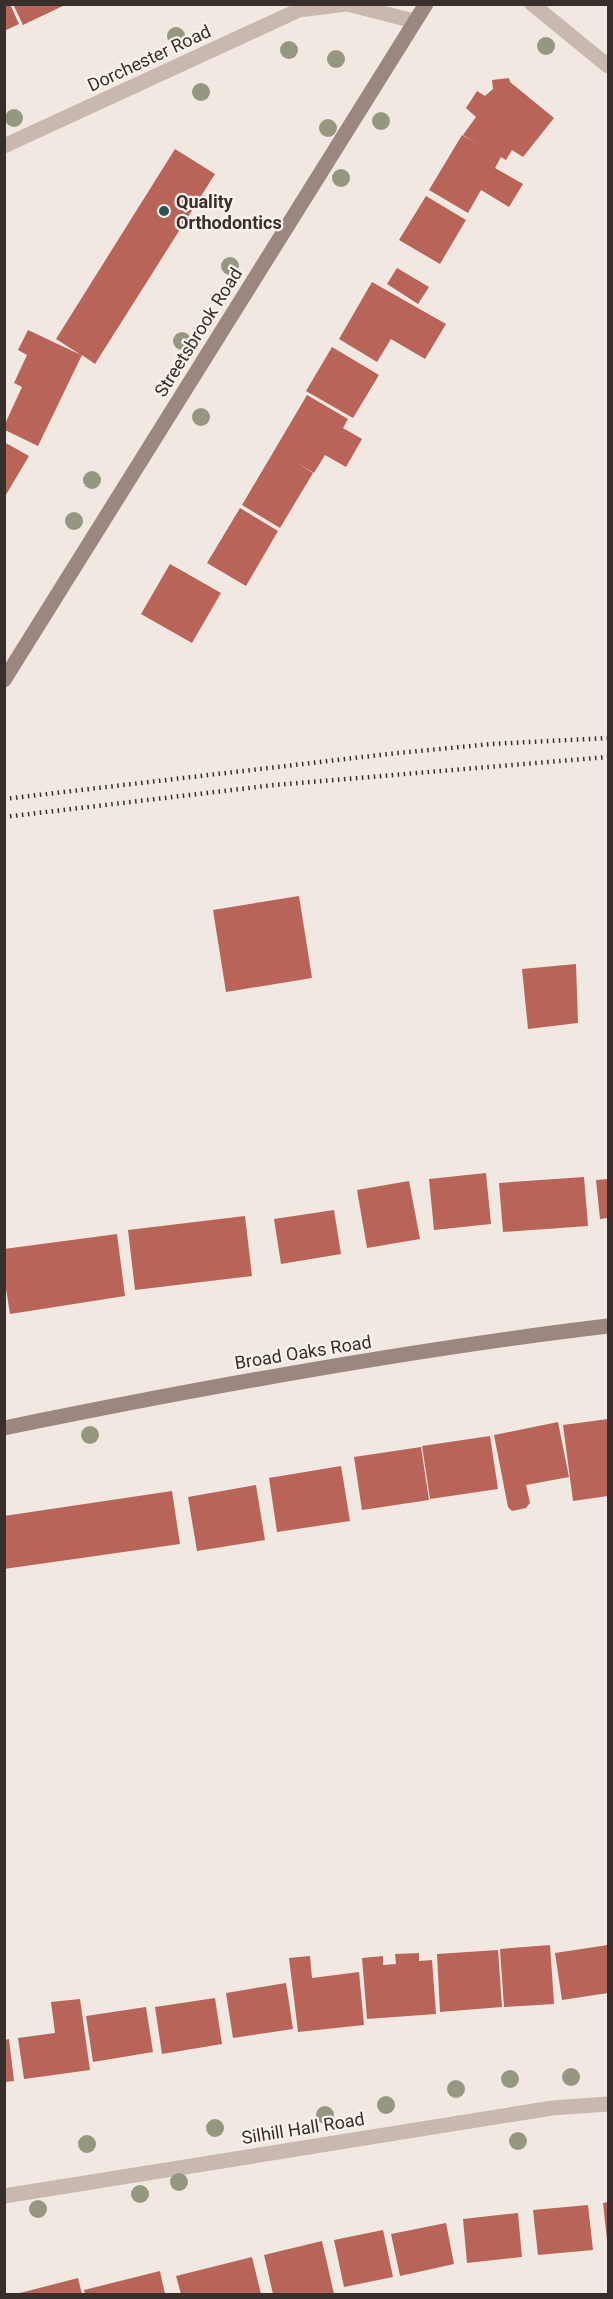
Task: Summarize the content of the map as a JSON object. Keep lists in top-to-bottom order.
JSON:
{
  "streets": {
    "main road": ["Streetsbrook Road", "Broad Oaks Road"],
    "street": ["Dorchester Road", "Silhill Hall Road"]
  },
  "crossings": [
    ["Dorchester Road", "Streetsbrook Road"]
  ],
  "places": ["Quality Orthodontics"]
}
